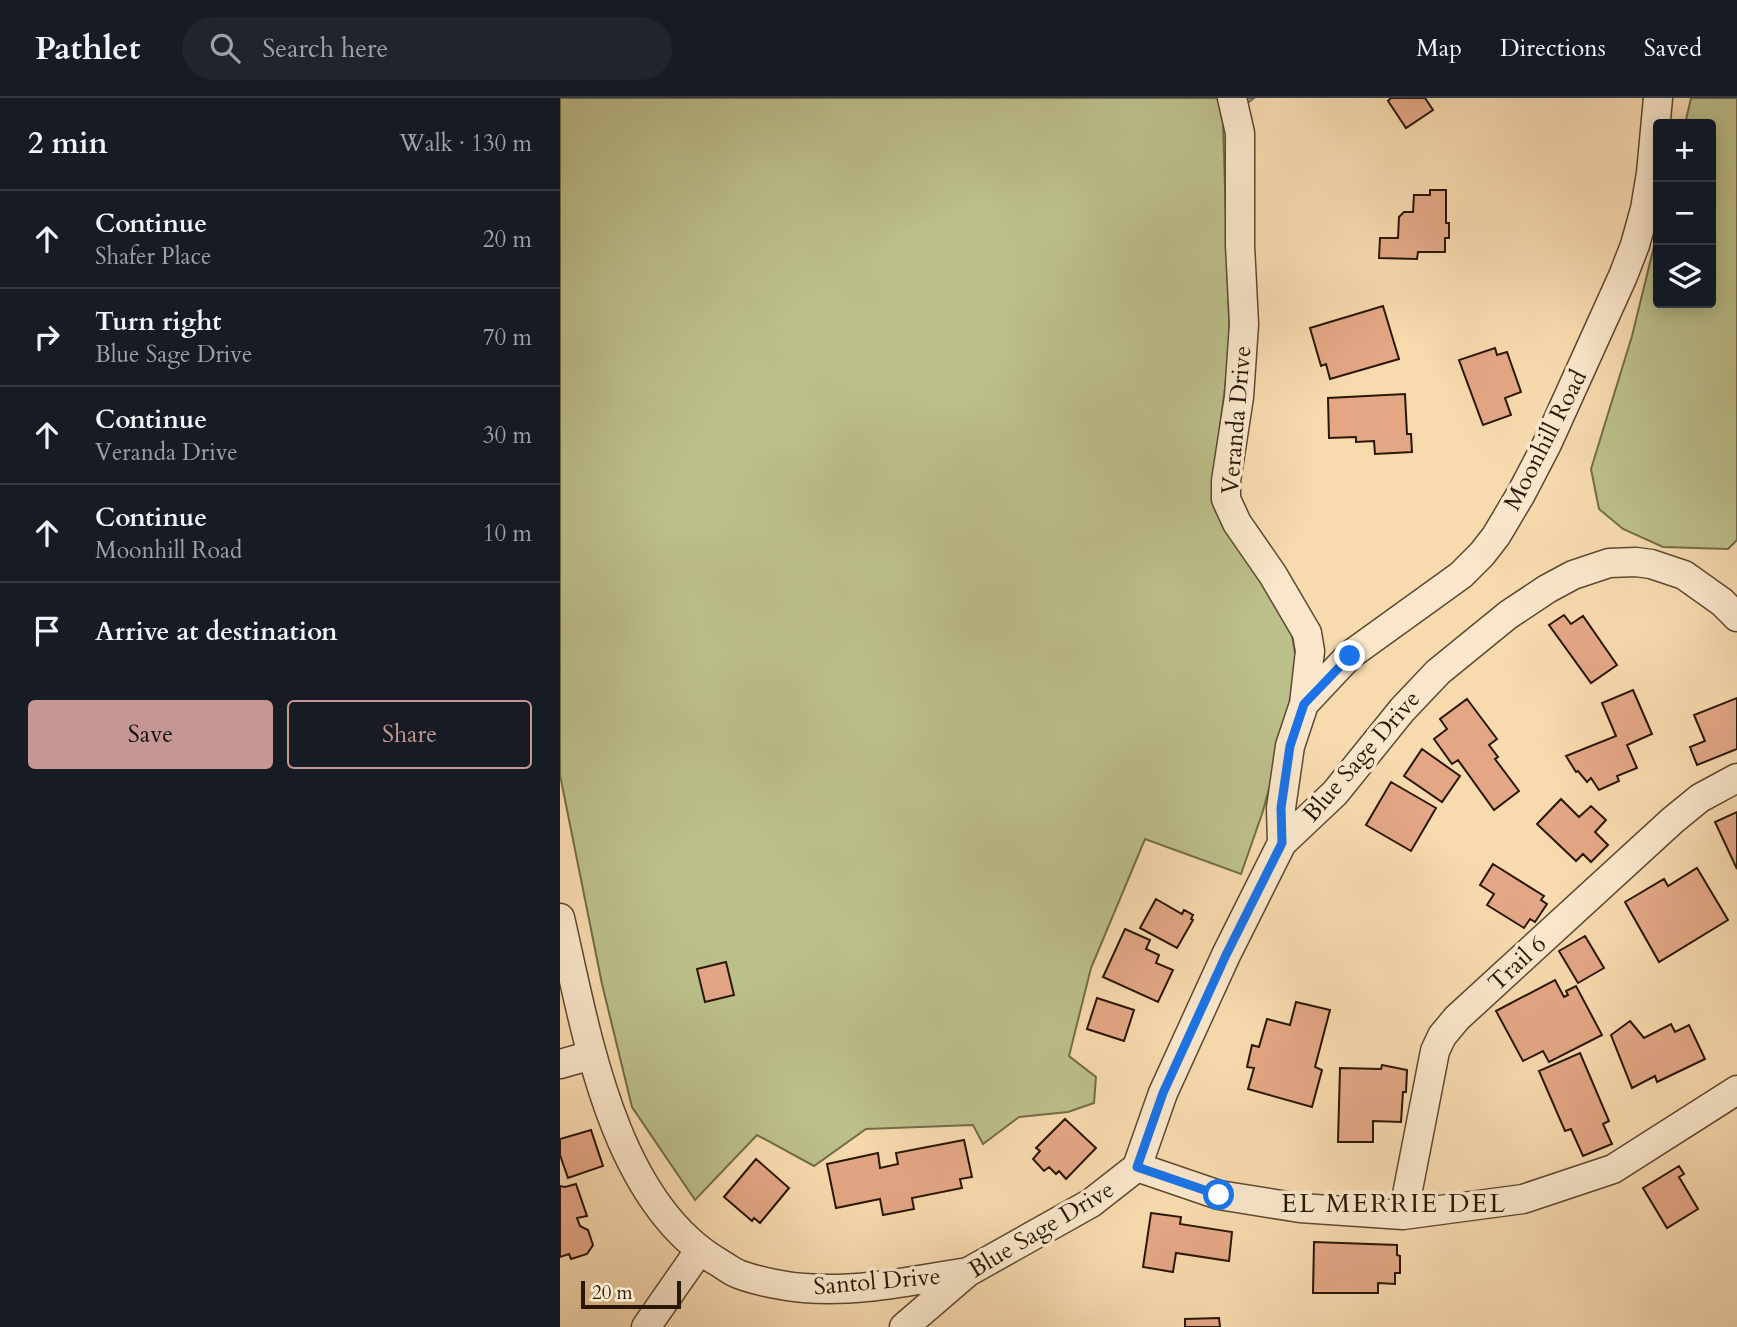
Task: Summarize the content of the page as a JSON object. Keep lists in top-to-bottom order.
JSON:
{
  "streets": {
    "street": [
      "Veranda Drive",
      "Moonhill Road",
      "Blue Sage Drive",
      "Trail 6",
      "Santol Drive"
    ]
  },
  "crossings": [
    ["Veranda Drive", "Moonhill Road"],
    ["Veranda Drive", "Blue Sage Drive"],
    ["Blue Sage Drive", "Santol Drive"]
  ],
  "districts": ["EL MERRIE DEL"],
  "scale_bar": "20 m",
  "page": {
    "header": "Pathlet",
    "search": "Search here",
    "nav": ["Map", "Directions", "Saved"],
    "heading": ["2 min", "Walk · 130 m"],
    "map_buttons": ["+", "−"],
    "list": [
      ["Continue", "Shafer Place", "20 m"],
      ["Turn right", "Blue Sage Drive", "70 m"],
      ["Continue", "Veranda Drive", "30 m"],
      ["Continue", "Moonhill Road", "10 m"],
      "Arrive at destination"
    ],
    "buttons": ["Save", "Share"],
    "scale": "20 m"
  }
}
